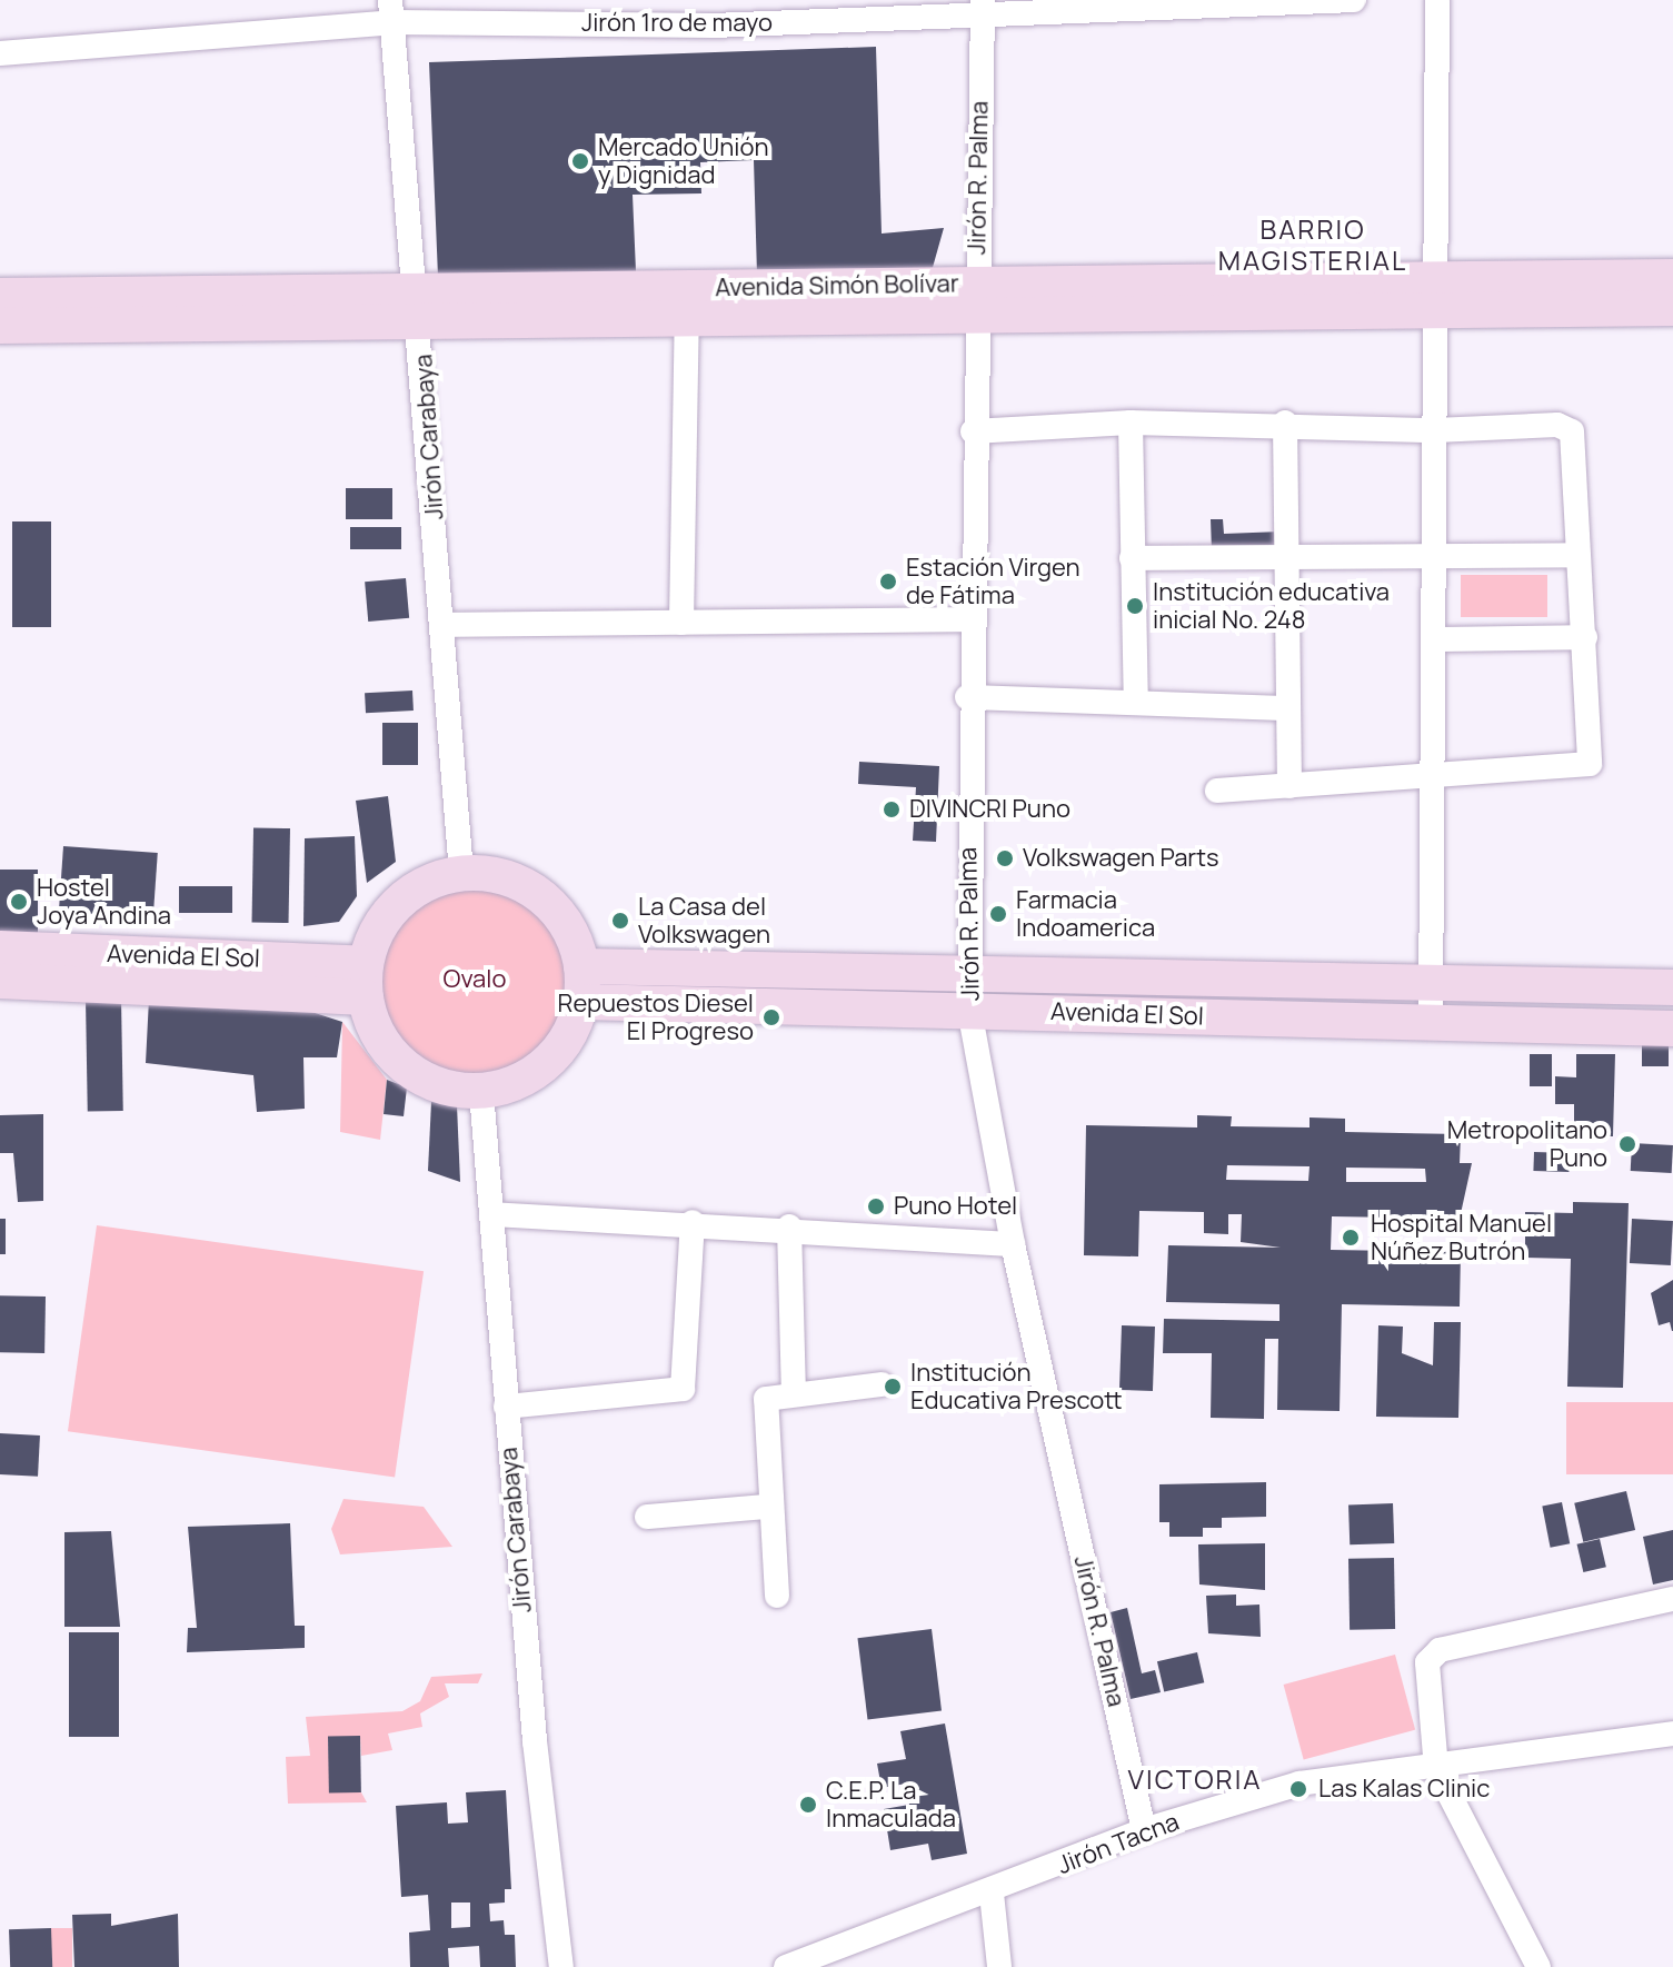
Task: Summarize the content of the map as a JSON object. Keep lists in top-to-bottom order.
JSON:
{
  "streets": {
    "main road": ["Avenida Simón Bolívar", "Avenida El Sol"],
    "street": [
      "Jirón 1ro de mayo",
      "Jirón R. Palma",
      "Jirón Carabaya",
      "Jirón Tacna"
    ]
  },
  "crossings": [
    ["Jirón 1ro de mayo", "Jirón R. Palma"],
    ["Jirón 1ro de mayo", "Jirón Carabaya"],
    ["Jirón R. Palma", "Avenida Simón Bolívar"],
    ["Jirón R. Palma", "Avenida El Sol"],
    ["Jirón R. Palma", "Jirón Tacna"],
    ["Avenida Simón Bolívar", "Jirón Carabaya"],
    ["Jirón Carabaya", "Avenida El Sol"]
  ],
  "districts": ["BARRIO MAGISTERIAL", "VICTORIA"],
  "parks": ["Ovalo"],
  "places": [
    "Mercado Unión y Dignidad",
    "Estación Virgen de Fátima",
    "Institución educativa inicial No. 248",
    "DIVINCRI Puno",
    "Volkswagen Parts",
    "Hostel Joya Andina",
    "Farmacia Indoamerica",
    "La Casa del Volkswagen",
    "Repuestos Diesel El Progreso",
    "Metropolitano Puno",
    "Puno Hotel",
    "Hospital Manuel Núñez Butrón",
    "Institución Educativa Prescott",
    "Las Kalas Clinic",
    "C.E.P. La Inmaculada"
  ]
}
